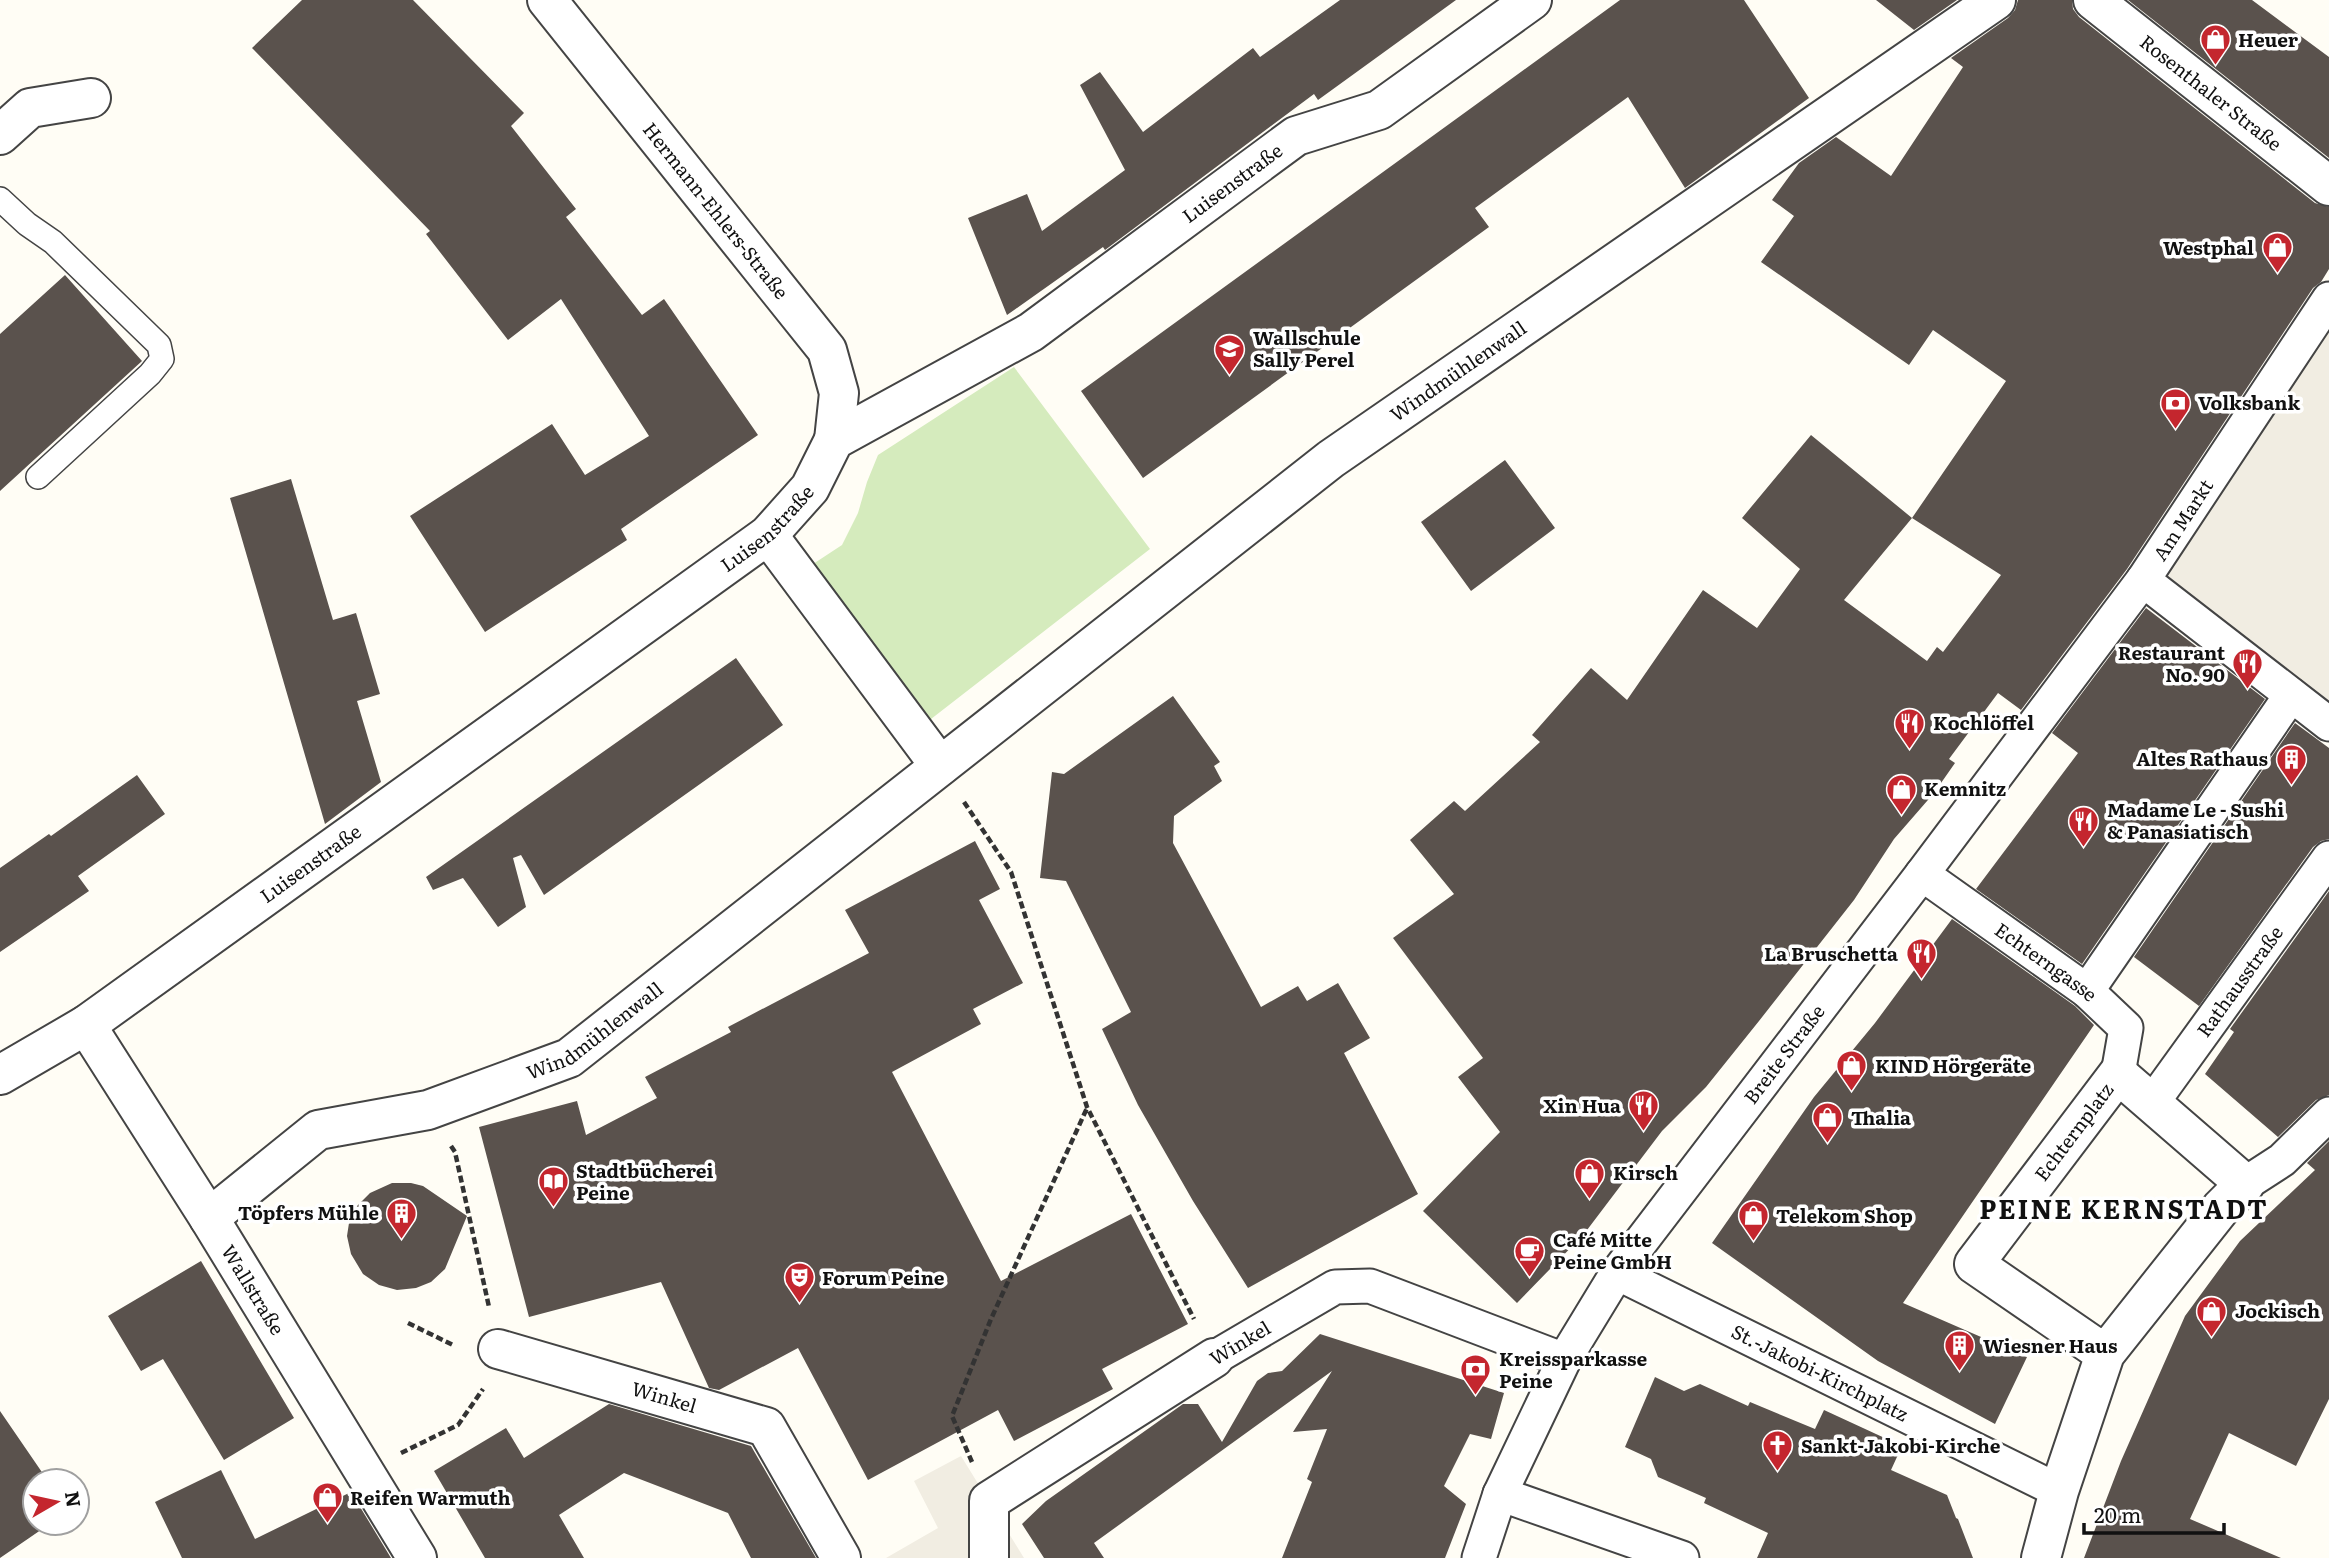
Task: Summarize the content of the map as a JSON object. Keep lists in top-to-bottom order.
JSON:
{
  "streets": {
    "street": [
      "Rosenthaler Straße",
      "Luisenstraße",
      "Hermann-Ehlers-Straße",
      "Windmühlenwall",
      "Am Markt",
      "Echterngasse",
      "Rathausstraße",
      "Breite Straße",
      "Echternplatz",
      "Wallstraße",
      "Winkel",
      "St.-Jakobi-Kirchplatz"
    ]
  },
  "crossings": [
    ["Luisenstraße", "Hermann-Ehlers-Straße"],
    ["Luisenstraße", "Wallstraße"],
    ["Windmühlenwall", "Wallstraße"],
    ["Am Markt", "Breite Straße"],
    ["Echterngasse", "Breite Straße"],
    ["Echterngasse", "Echternplatz"],
    ["Rathausstraße", "Echternplatz"],
    ["Breite Straße", "Winkel"],
    ["Breite Straße", "St.-Jakobi-Kirchplatz"]
  ],
  "districts": ["PEINE KERNSTADT"],
  "places": {
    "shop": [
      "Heuer",
      "Westphal",
      "Kemnitz",
      "KIND Hörgeräte",
      "Thalia",
      "Kirsch",
      "Telekom Shop",
      "Jockisch",
      "Reifen Warmuth"
    ],
    "school or university": ["Wallschule Sally Perel"],
    "bank": ["Volksbank", "Kreissparkasse Peine"],
    "restaurant": [
      "Restaurant No. 90",
      "Kochlöffel",
      "Madame Le - Sushi & Panasiatisch",
      "La Bruschetta",
      "Xin Hua"
    ],
    "building": ["Altes Rathaus", "Töpfers Mühle", "Wiesner Haus"],
    "library": ["Stadtbücherei Peine"],
    "cafe": ["Café Mitte Peine GmbH"],
    "theatre": ["Forum Peine"],
    "church": ["Sankt-Jakobi-Kirche"]
  },
  "scale_bar": "20 m",
  "north": "right"
}
